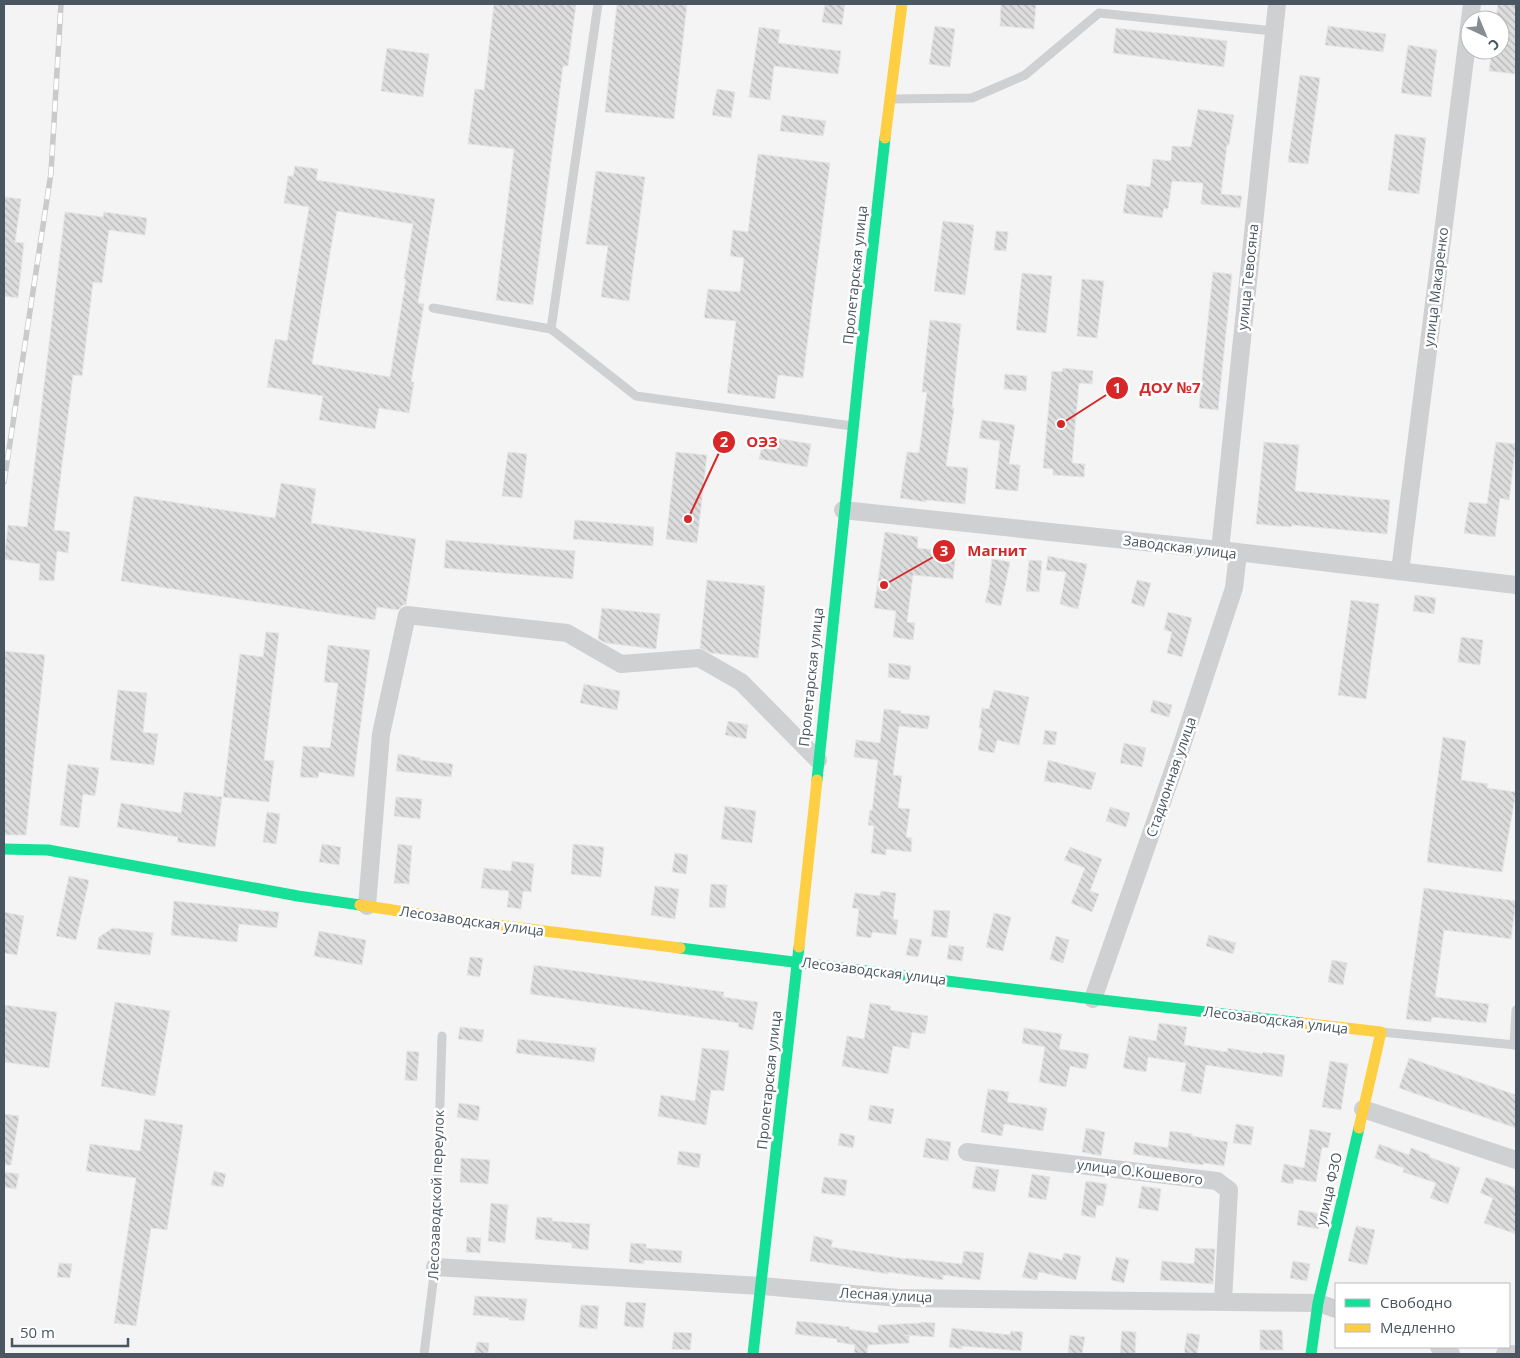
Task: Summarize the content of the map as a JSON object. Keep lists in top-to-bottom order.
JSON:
{
  "streets": {
    "street": [
      "Пролетарская улица",
      "улица Тевосяна",
      "улица Макаренко",
      "Заводская улица",
      "Стадионная улица",
      "Лесозаводская улица",
      "улица О.Кошевого",
      "улица ФЗО",
      "Лесная улица"
    ],
    "lane": ["Лесозаводской переулок"]
  },
  "crossings": [
    ["Пролетарская улица", "Заводская улица"],
    ["Пролетарская улица", "Лесозаводская улица"],
    ["Пролетарская улица", "Лесная улица"],
    ["улица Тевосяна", "Заводская улица"],
    ["улица Макаренко", "Заводская улица"],
    ["Заводская улица", "Стадионная улица"],
    ["Стадионная улица", "Лесозаводская улица"],
    ["Лесозаводская улица", "улица ФЗО"],
    ["улица О.Кошевого", "Лесная улица"],
    ["улица ФЗО", "Лесная улица"],
    ["Лесозаводской переулок", "Лесная улица"]
  ],
  "places": ["ДОУ №7", "ОЭЗ", "Магнит"],
  "legend": ["Свободно", "Медленно"],
  "scale_bar": "50 m",
  "north": "bottom right"
}
